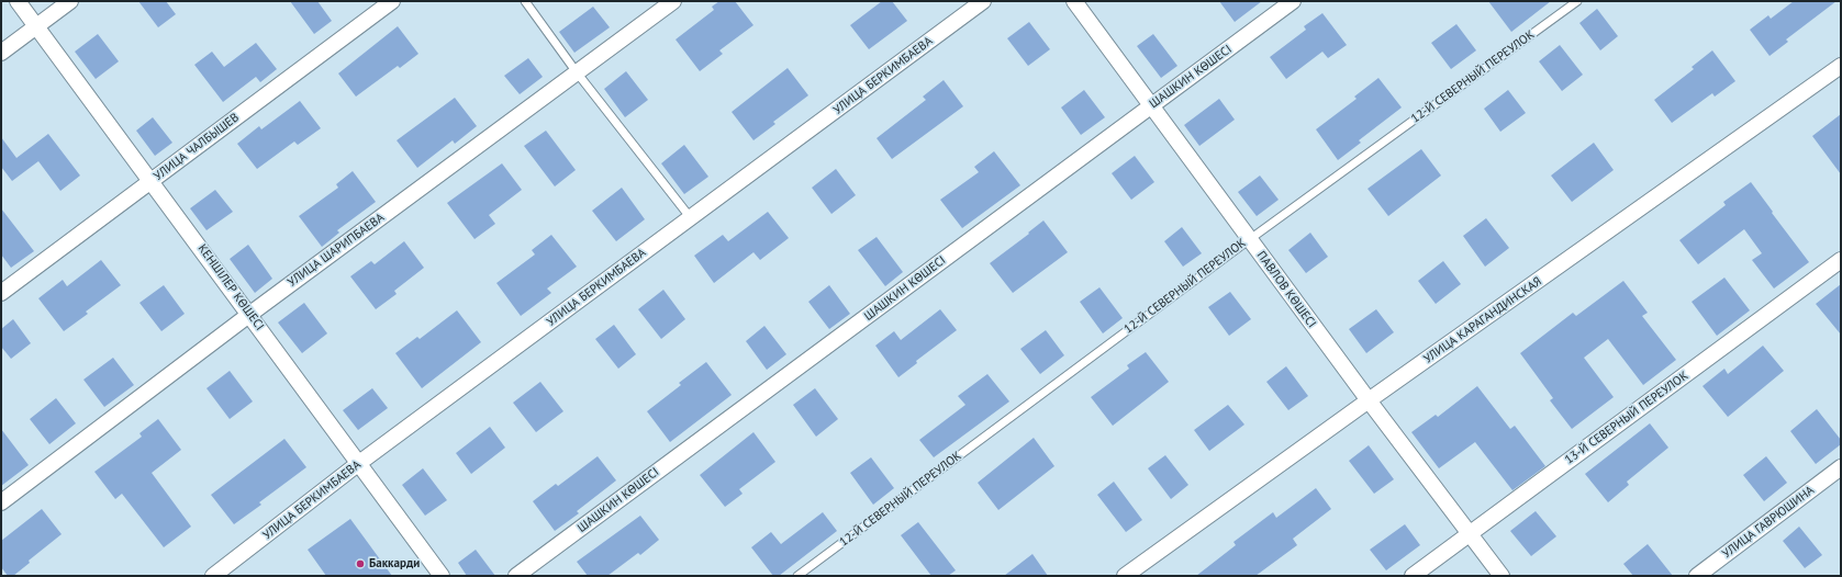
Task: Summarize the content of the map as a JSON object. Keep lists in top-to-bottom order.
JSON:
{
  "streets": {
    "street": [
      "УЛИЦА БЕРКИМБАЕВА",
      "ШАШКИН КӨШЕСІ",
      "УЛИЦА ЧАЛБЫШЕВ",
      "УЛИЦА ШАРИПБАЕВА",
      "КЕНШІЛЕР КӨШЕСІ",
      "ПАВЛОВ КӨШЕСІ",
      "УЛИЦА КАРАГАНДИНСКАЯ",
      "13-Й СЕВЕРНЫЙ ПЕРЕУЛОК",
      "УЛИЦА ГАВРЮШИНА"
    ],
    "lane": ["12-Й СЕВЕРНЫЙ ПЕРЕУЛОК"]
  },
  "crossings": [
    ["УЛИЦА БЕРКИМБАЕВА", "КЕНШІЛЕР КӨШЕСІ"],
    ["ШАШКИН КӨШЕСІ", "ПАВЛОВ КӨШЕСІ"],
    ["12-Й СЕВЕРНЫЙ ПЕРЕУЛОК", "ПАВЛОВ КӨШЕСІ"],
    ["УЛИЦА ЧАЛБЫШЕВ", "КЕНШІЛЕР КӨШЕСІ"],
    ["УЛИЦА ШАРИПБАЕВА", "КЕНШІЛЕР КӨШЕСІ"],
    ["ПАВЛОВ КӨШЕСІ", "УЛИЦА КАРАГАНДИНСКАЯ"],
    ["ПАВЛОВ КӨШЕСІ", "13-Й СЕВЕРНЫЙ ПЕРЕУЛОК"]
  ],
  "places": ["Баккарди"]
}
